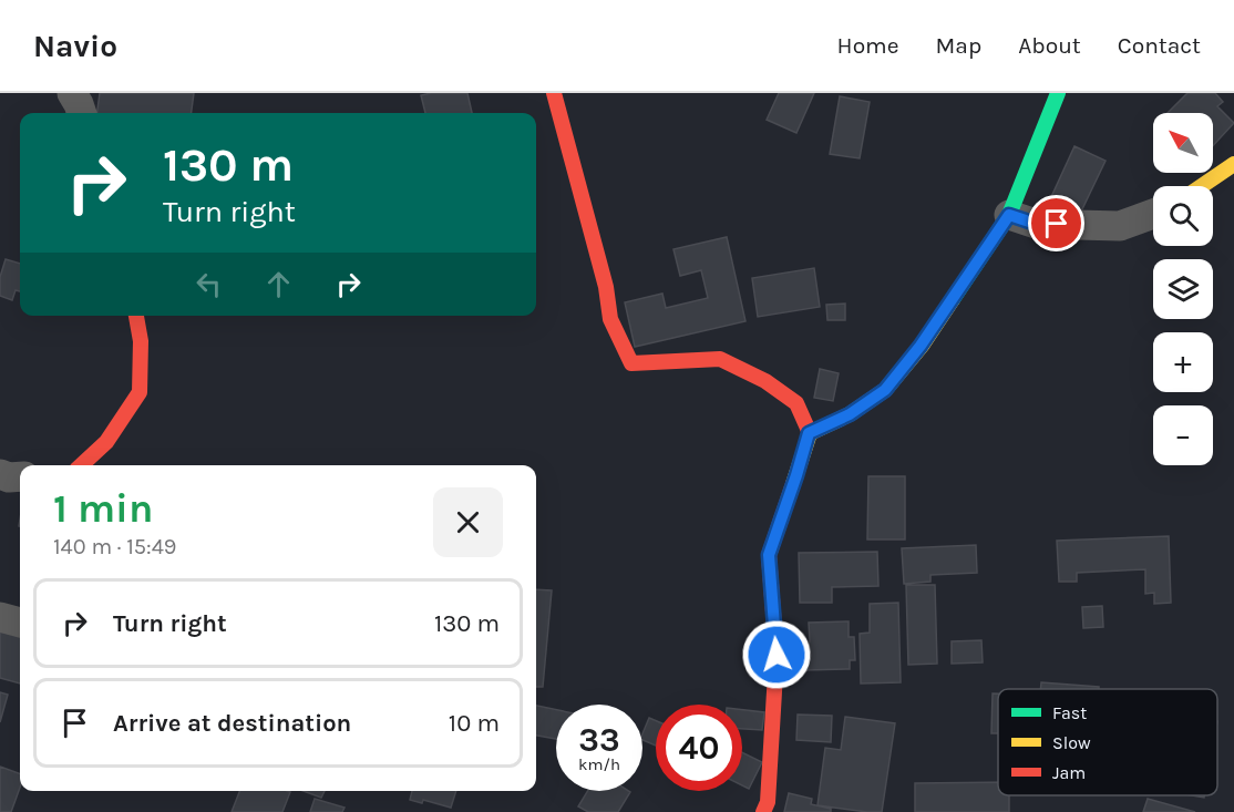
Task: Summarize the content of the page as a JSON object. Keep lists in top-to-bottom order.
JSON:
{
  "legend": ["Fast", "Slow", "Jam"],
  "north": "top left",
  "page": {
    "header": "Navio",
    "nav": [
      "Home",
      "Map",
      "About",
      "Contact"
    ],
    "map_buttons": ["+", "−"],
    "turn": ["130 m", "Turn right"],
    "heading": ["1 min", "140 m · 15:49"],
    "list": [
      {
        "name": "Turn right",
        "value": "130 m"
      },
      {
        "name": "Arrive at destination",
        "value": "10 m"
      }
    ],
    "speed": "33 km/h",
    "limit": "40"
  }
}
